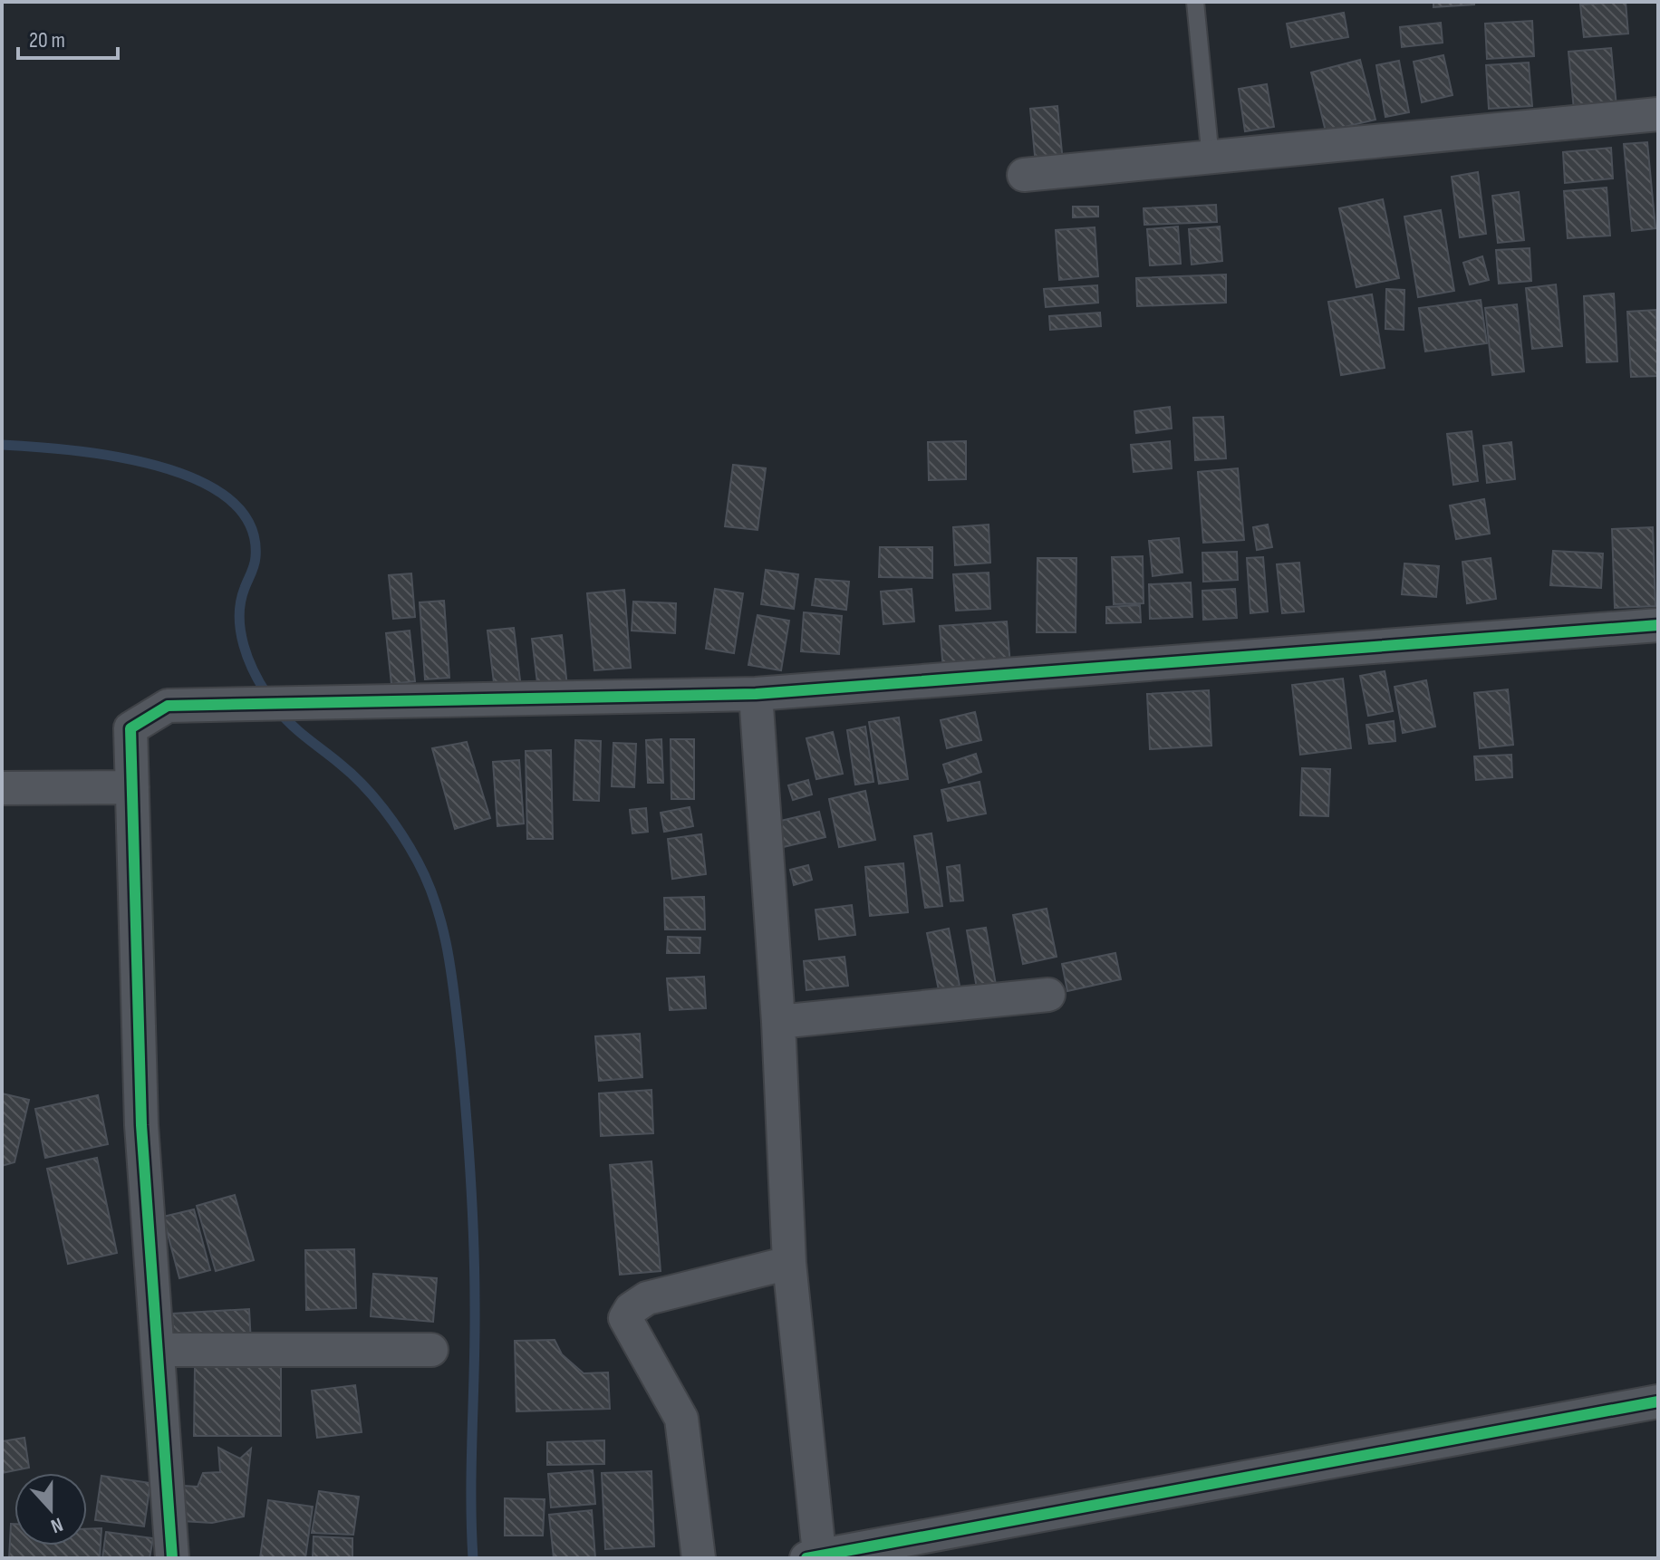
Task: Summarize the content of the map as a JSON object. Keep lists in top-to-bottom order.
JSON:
{
  "scale_bar": "20 m",
  "north": "bottom"
}
